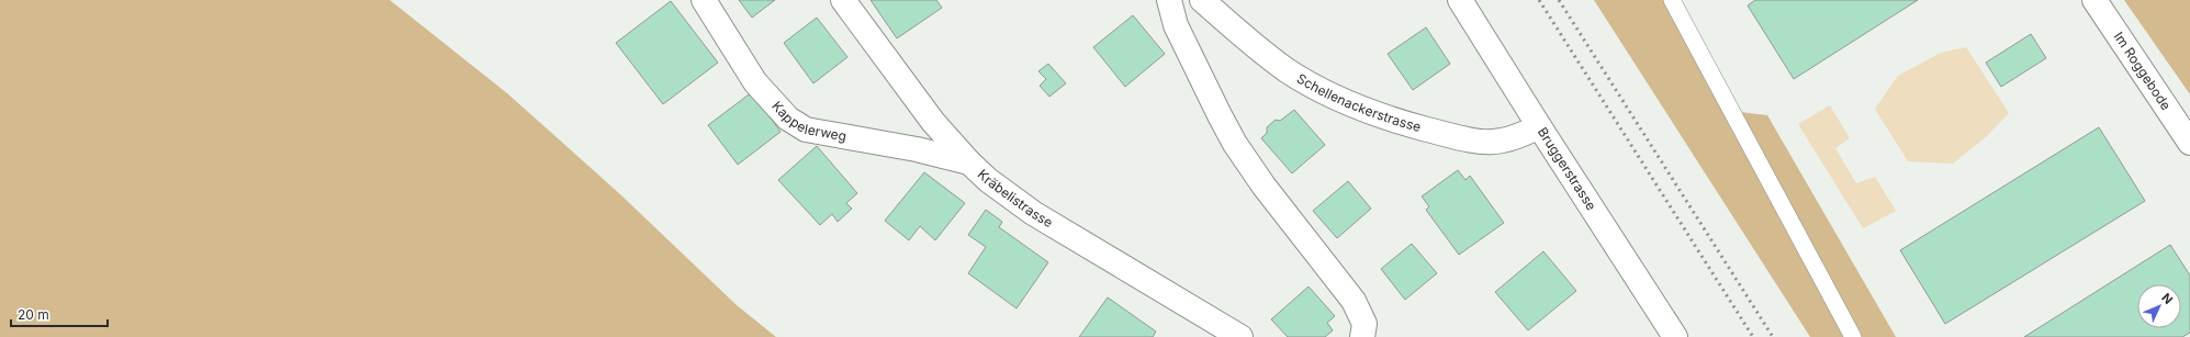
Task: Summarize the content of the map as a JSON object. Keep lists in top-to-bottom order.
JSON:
{
  "streets": {
    "street": [
      "Im Roggebode",
      "Schellenackerstrasse",
      "Kappelerweg",
      "Bruggerstrasse",
      "Kräbelistrasse"
    ]
  },
  "crossings": [
    ["Schellenackerstrasse", "Bruggerstrasse"],
    ["Kappelerweg", "Kräbelistrasse"]
  ],
  "scale_bar": "20 m",
  "north": "top right"
}
